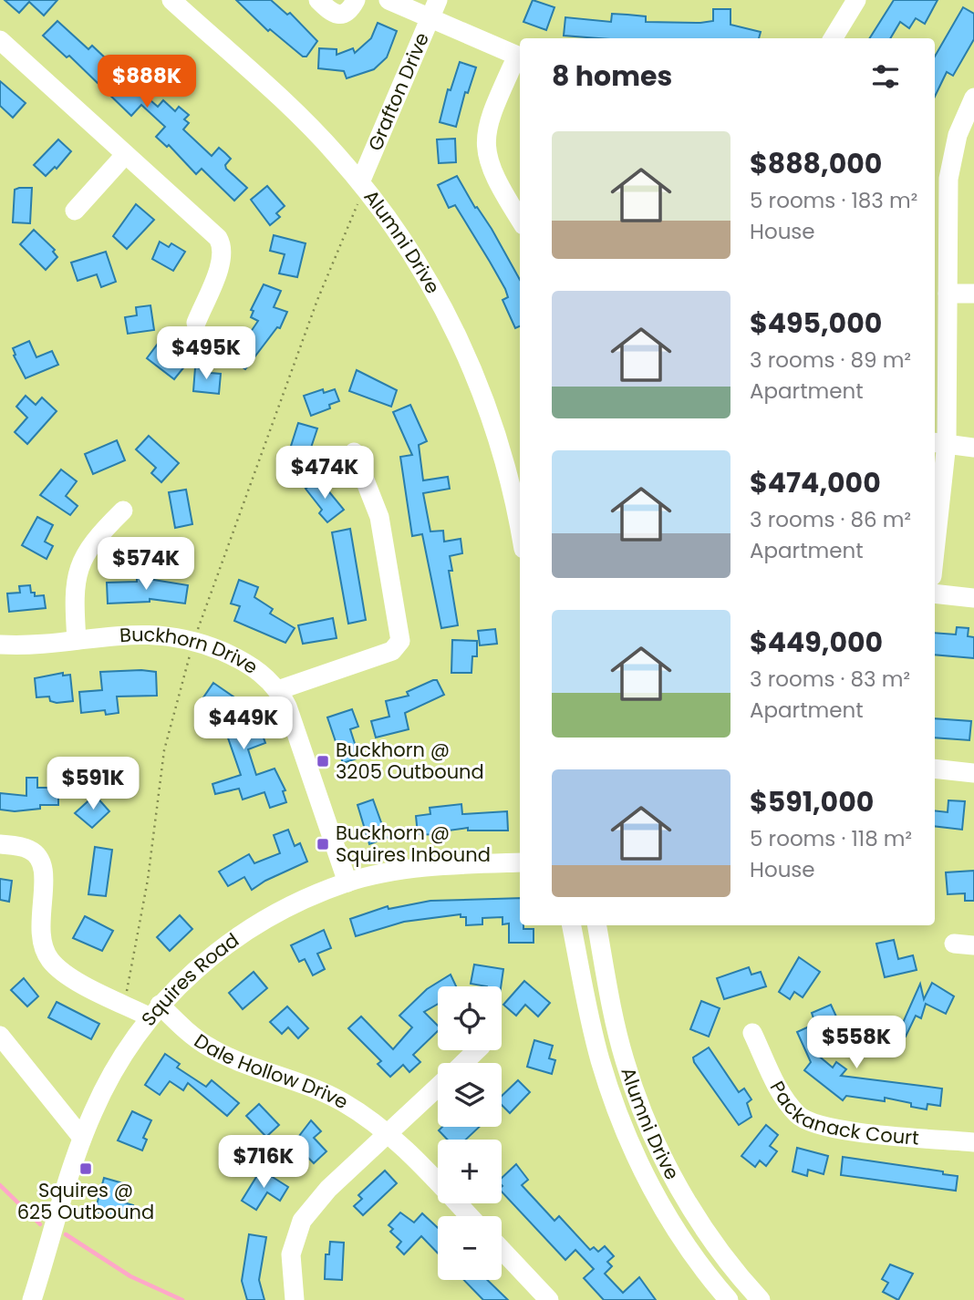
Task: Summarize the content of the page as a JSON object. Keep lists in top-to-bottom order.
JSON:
{
  "streets": {
    "street": [
      "Grafton Drive",
      "Alumni Drive",
      "Buckhorn Drive",
      "Squires Road",
      "Dale Hollow Drive",
      "Packanack Court"
    ]
  },
  "crossings": [
    ["Grafton Drive", "Alumni Drive"],
    ["Buckhorn Drive", "Squires Road"],
    ["Squires Road", "Dale Hollow Drive"]
  ],
  "places": {
    "transit": ["Buckhorn @ 3205 Outbound", "Buckhorn @ Squires Inbound", "Squires @ 625 Outbound"]
  },
  "page": {
    "heading": "8 homes",
    "price": [
      "$888K",
      "$495K",
      "$474K",
      "$574K",
      "$449K",
      "$591K",
      "$558K",
      "$716K"
    ],
    "list": [
      {
        "name": "$888,000",
        "note": "5 rooms · 183 m² · House"
      },
      {
        "name": "$495,000",
        "note": "3 rooms · 89 m² · Apartment"
      },
      {
        "name": "$474,000",
        "note": "3 rooms · 86 m² · Apartment"
      },
      {
        "name": "$449,000",
        "note": "3 rooms · 83 m² · Apartment"
      },
      {
        "name": "$591,000",
        "note": "5 rooms · 118 m² · House"
      }
    ],
    "map_buttons": ["+", "−"]
  }
}
